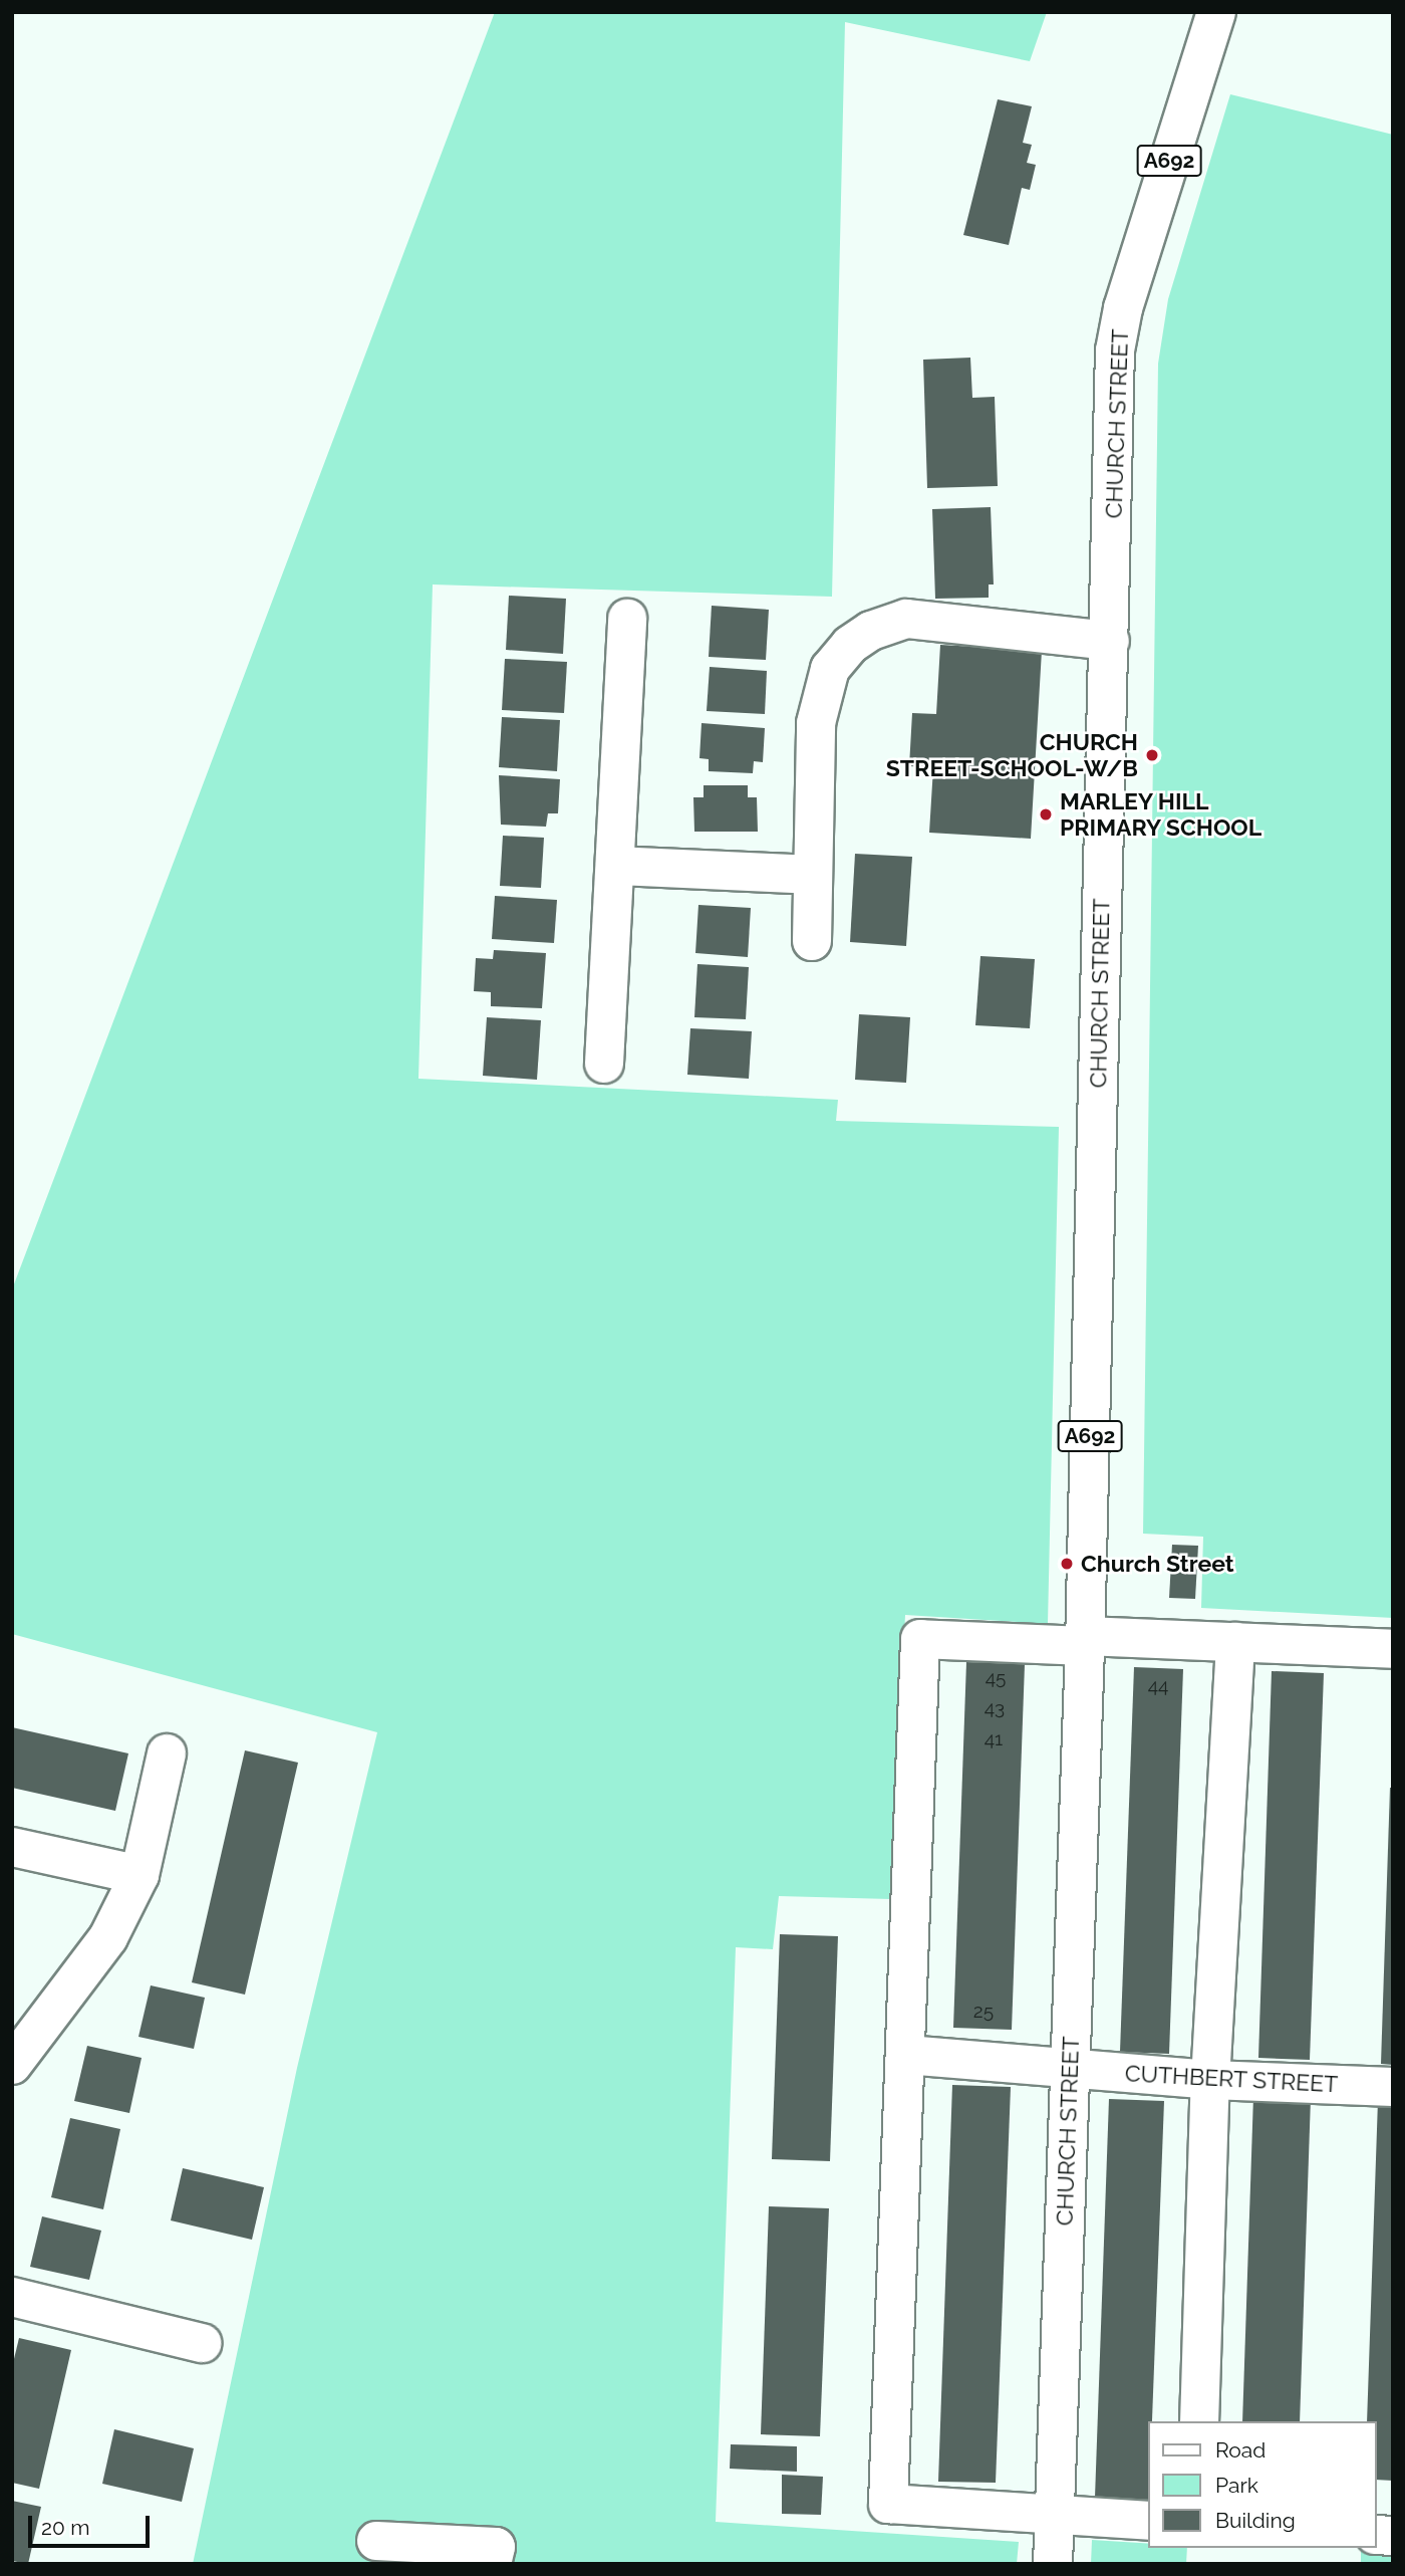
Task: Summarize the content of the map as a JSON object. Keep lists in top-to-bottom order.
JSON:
{
  "streets": {
    "main road": ["A692", "CHURCH STREET", "CUTHBERT STREET"]
  },
  "crossings": [
    ["CHURCH STREET", "CUTHBERT STREET"]
  ],
  "places": ["CHURCH STREET-SCHOOL-W/B", "MARLEY HILL PRIMARY SCHOOL", "Church Street"],
  "house_numbers": [
    "45",
    "44",
    "43",
    "41",
    "25"
  ],
  "legend": ["Road", "Park", "Building"],
  "scale_bar": "20 m"
}
